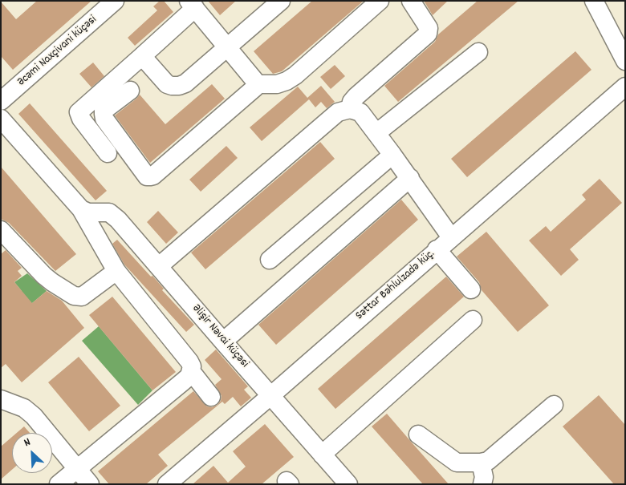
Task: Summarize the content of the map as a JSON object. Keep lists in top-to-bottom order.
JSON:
{
  "streets": {
    "street": ["Əcəmi Naxçivani küçəsi", "Səttar Bəhlulzadə küç.", "Əlişir Nəvai küçəsi"]
  },
  "crossings": [
    ["Səttar Bəhlulzadə küç.", "Əlişir Nəvai küçəsi"]
  ],
  "north": "top left"
}
